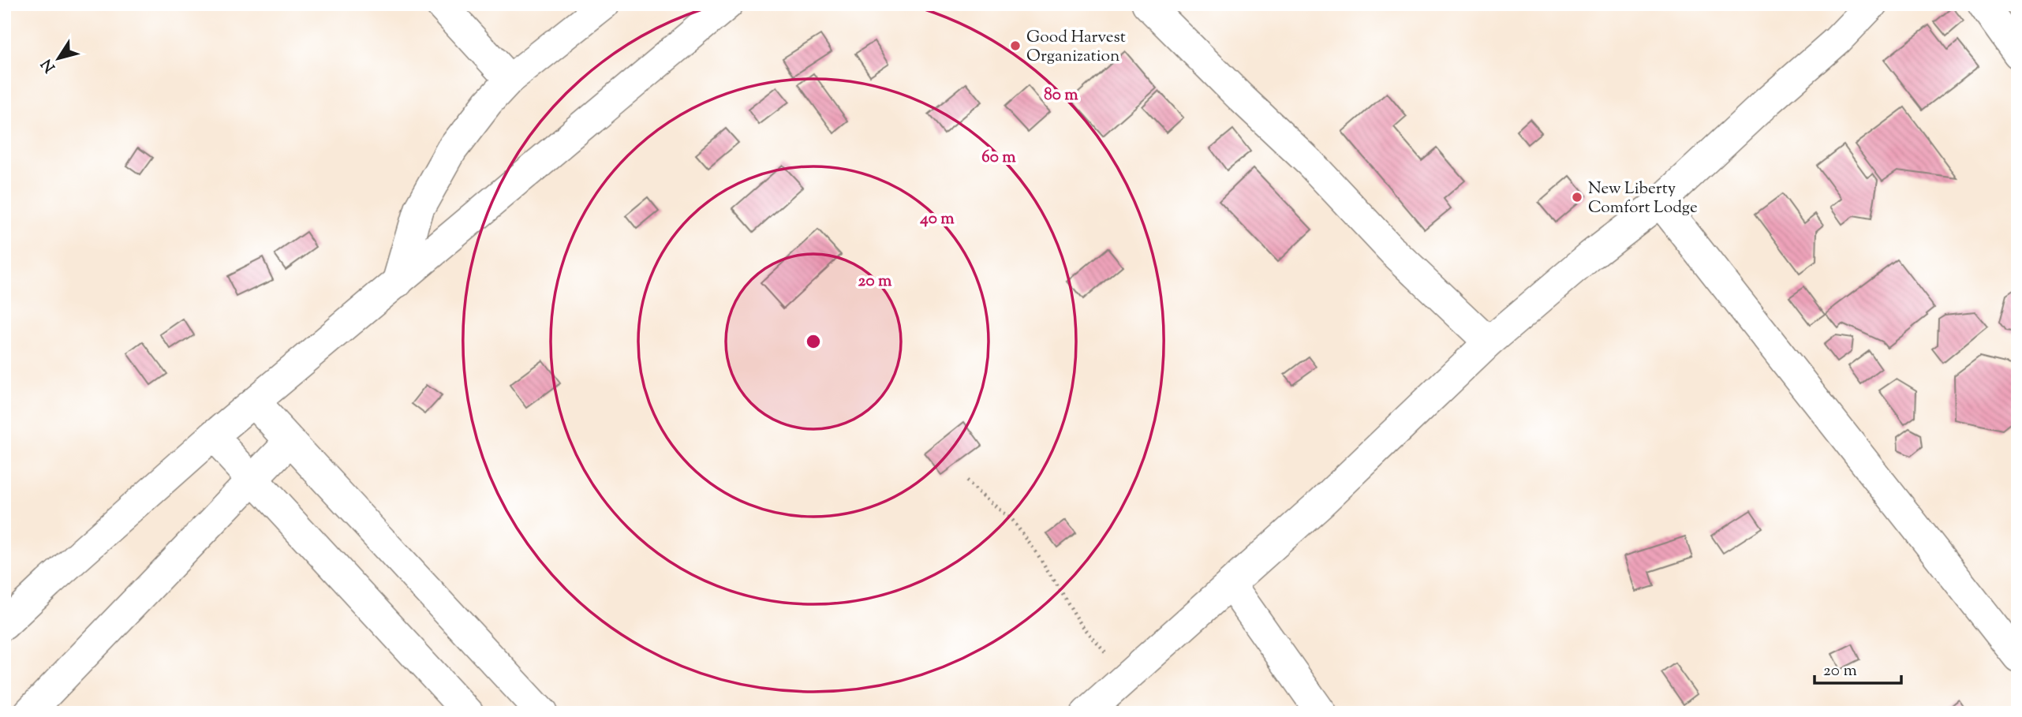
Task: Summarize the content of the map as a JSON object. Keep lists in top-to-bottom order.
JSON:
{
  "places": ["Good Harvest Organization", "New Liberty Comfort Lodge"],
  "scale_bar": "20 m",
  "north": "bottom left",
  "rings": [
    "80 m",
    "60 m",
    "40 m",
    "20 m"
  ]
}
